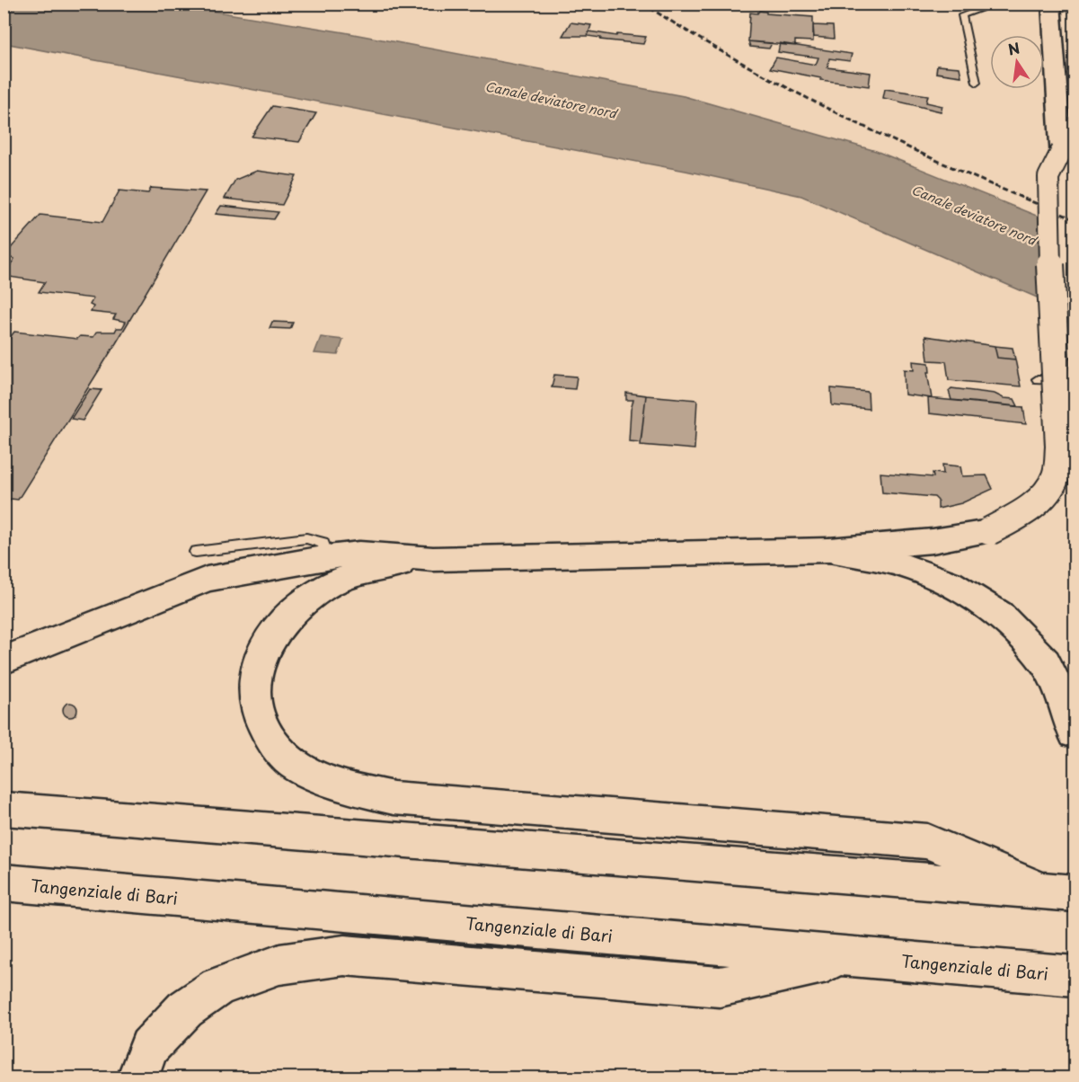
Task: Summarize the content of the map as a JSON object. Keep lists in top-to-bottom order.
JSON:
{
  "streets": {
    "main road": ["Tangenziale di Bari"]
  },
  "water": ["Canale deviatore nord"],
  "north": "top"
}
